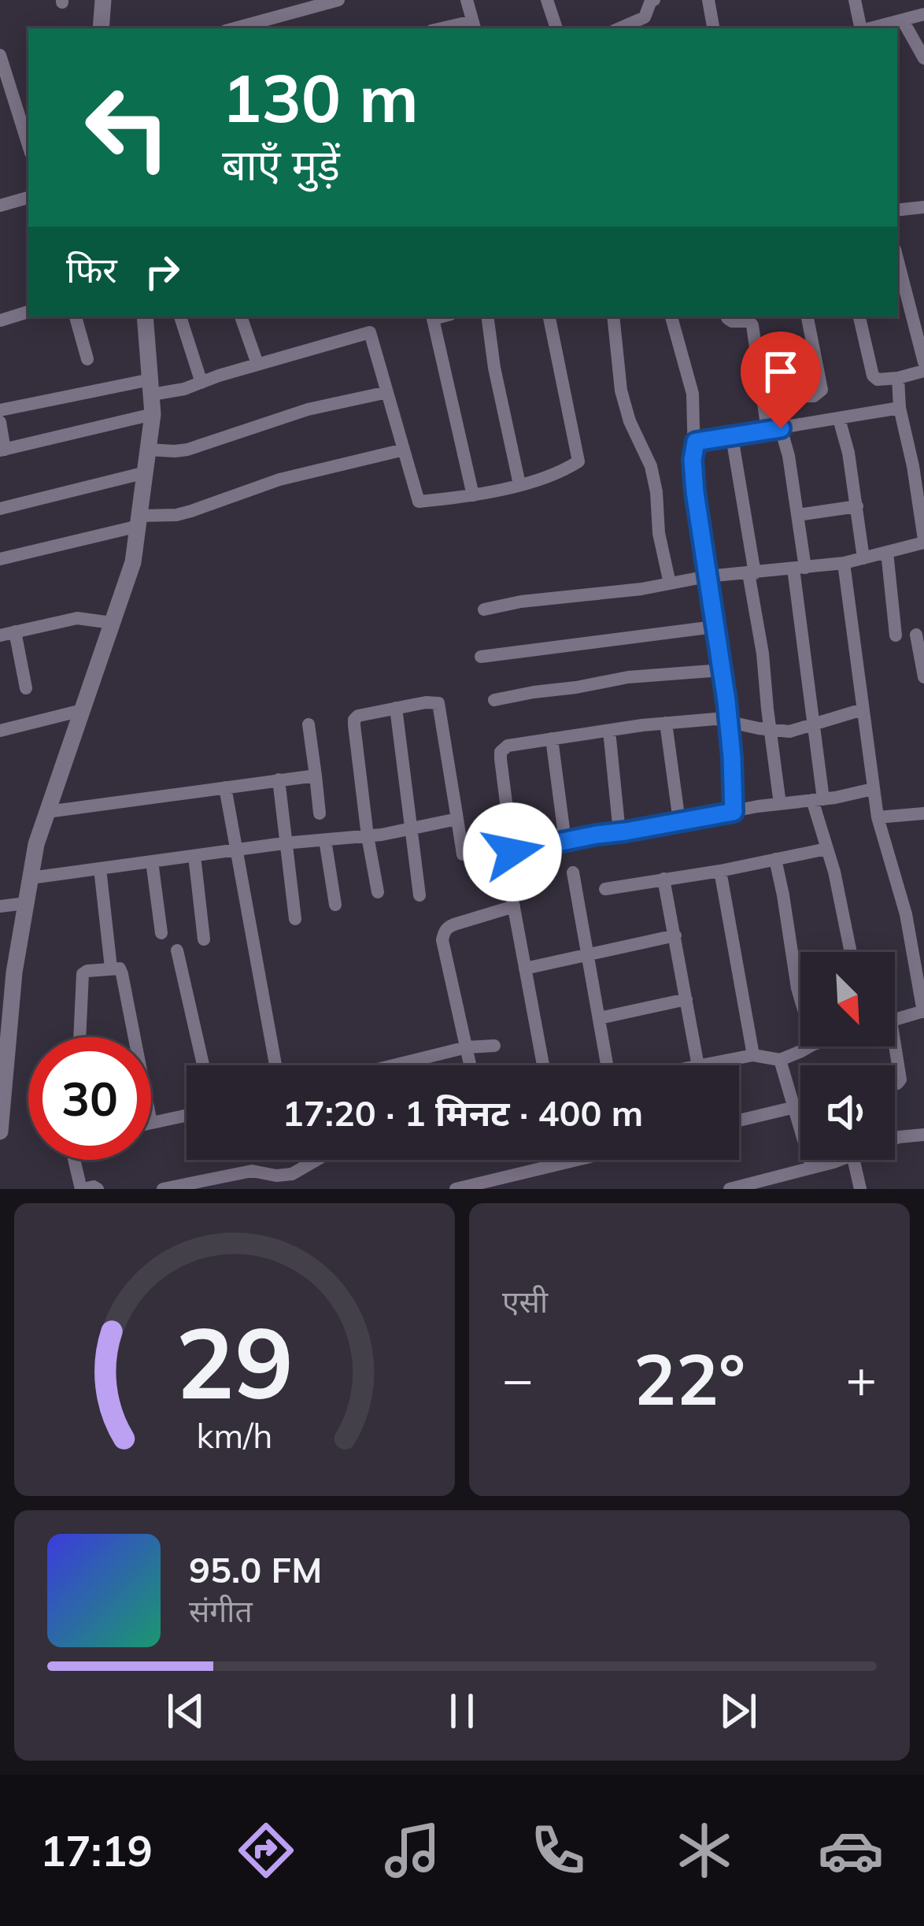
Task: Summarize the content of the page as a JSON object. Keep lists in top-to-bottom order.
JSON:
{
  "north": "bottom right",
  "page": {
    "turn": ["130 m", "बाएँ मुड़ें"],
    "then": "फिर",
    "limit": "30",
    "trip": "17:20 · 1 मिनट · 400 m",
    "tile": "एसी",
    "heat": ["−", "22°", "+"],
    "song": ["95.0 FM", "संगीत"],
    "tabs": "17:19",
    "gauge": ["29", "km/h"]
  }
}
